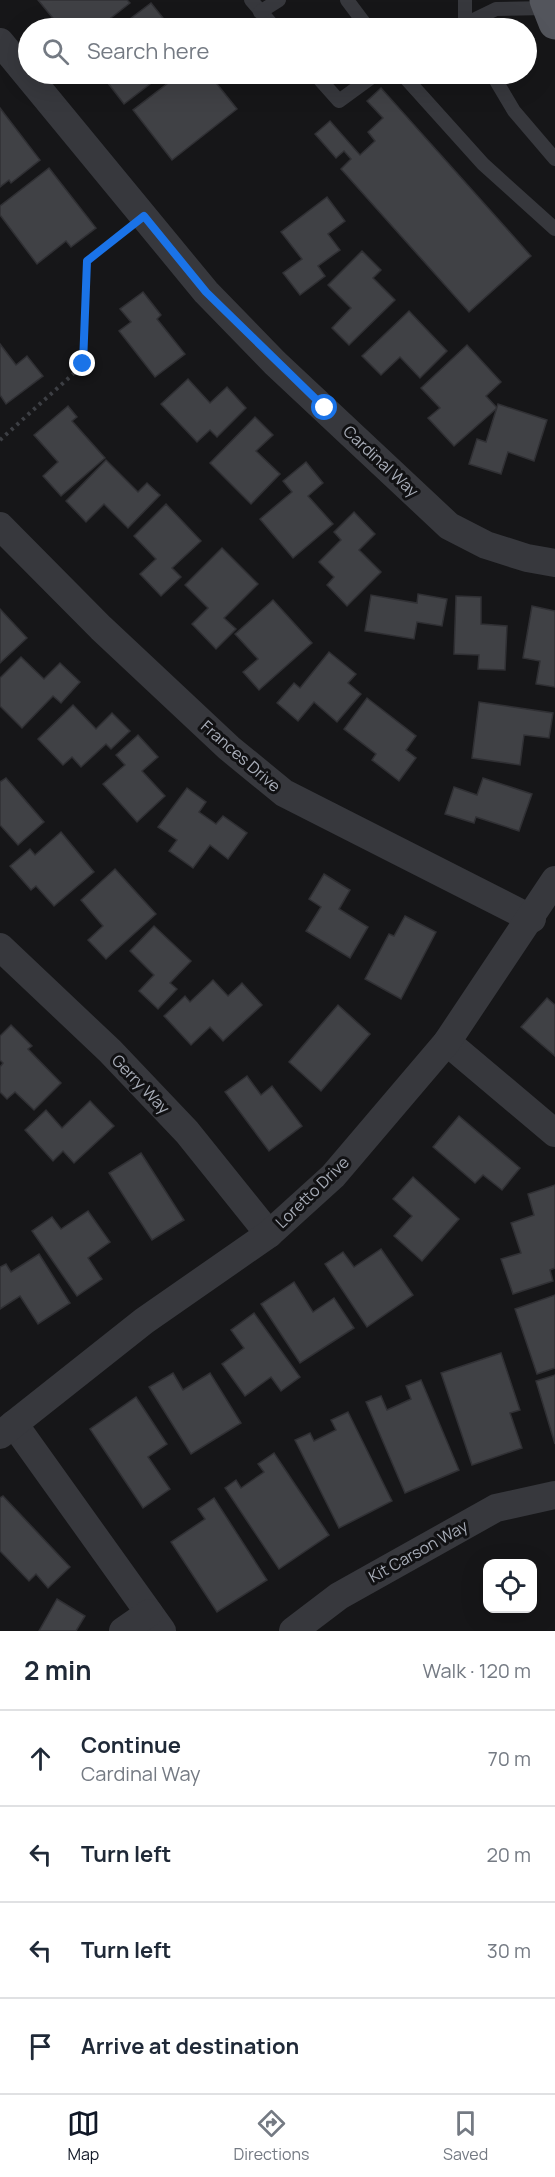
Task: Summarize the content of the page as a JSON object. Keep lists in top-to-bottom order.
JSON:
{
  "streets": {
    "street": [
      "Cardinal Way",
      "Frances Drive",
      "Gerry Way",
      "Loretto Drive",
      "Kit Carson Way"
    ]
  },
  "crossings": [
    ["Frances Drive", "Loretto Drive"],
    ["Gerry Way", "Loretto Drive"]
  ],
  "page": {
    "search": "Search here",
    "heading": ["2 min", "Walk · 120 m"],
    "list": [
      ["Continue", "Cardinal Way", "70 m"],
      ["Turn left", "20 m"],
      ["Turn left", "30 m"],
      "Arrive at destination"
    ],
    "nav": ["Map", "Directions", "Saved"]
  }
}
